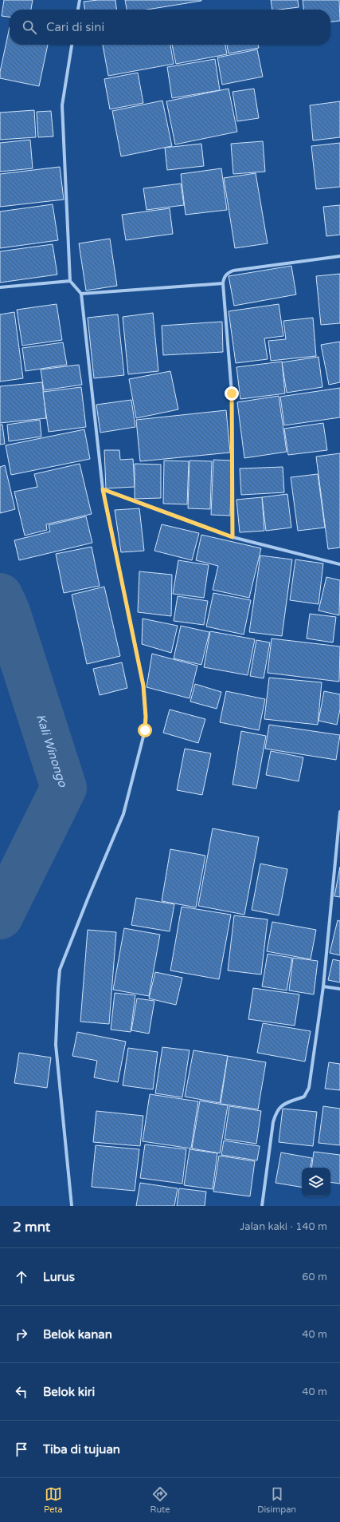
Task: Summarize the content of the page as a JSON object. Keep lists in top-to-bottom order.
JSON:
{
  "water": ["Kali Winongo"],
  "page": {
    "search": "Cari di sini",
    "heading": ["2 mnt", "Jalan kaki · 140 m"],
    "list": [
      ["Lurus", "60 m"],
      ["Belok kanan", "40 m"],
      ["Belok kiri", "40 m"],
      "Tiba di tujuan"
    ],
    "nav": ["Peta", "Rute", "Disimpan"]
  }
}
